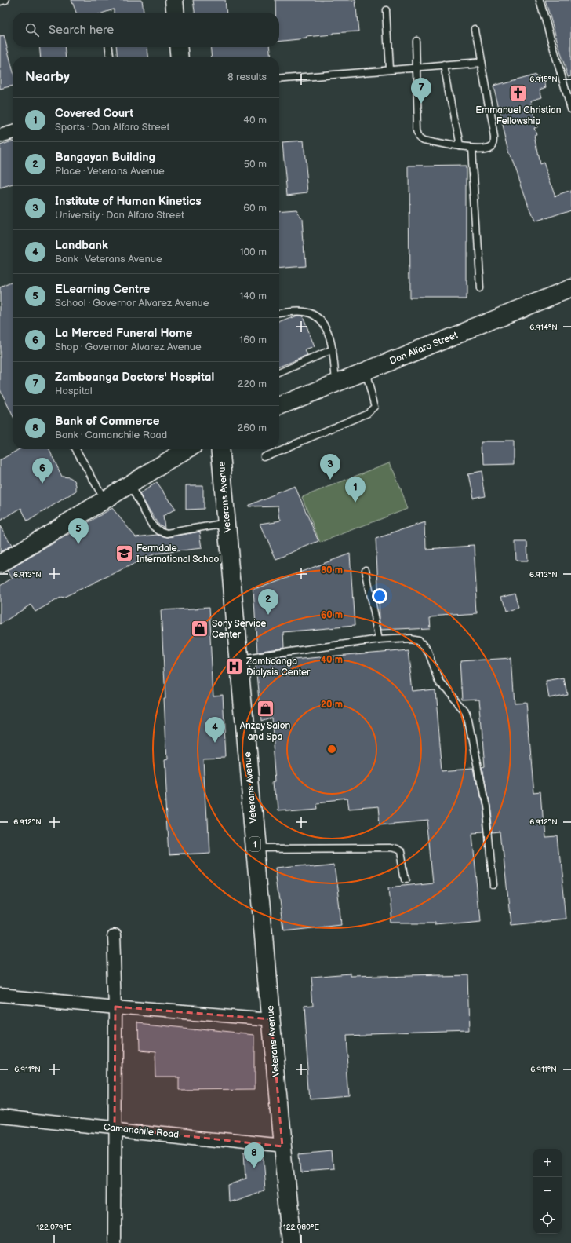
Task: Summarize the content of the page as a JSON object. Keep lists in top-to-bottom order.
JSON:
{
  "streets": {
    "main road": ["Don Alfaro Street", "Veterans Avenue", "1"],
    "street": ["Camanchile Road"]
  },
  "crossings": [
    ["Veterans Avenue", "Camanchile Road"]
  ],
  "places": {
    "church": ["Emmanuel Christian Fellowship"],
    "school or university": ["Fermdale International School"],
    "shop": ["Sony Service Center", "Anzey Salon and Spa"],
    "hospital": ["Zamboanga Dialysis Center"]
  },
  "page": {
    "search": "Search here",
    "heading": ["Nearby", "8 results"],
    "pins": [
      "7",
      "3",
      "6",
      "1",
      "5",
      "2",
      "4",
      "8"
    ],
    "list": [
      {
        "mark": "1",
        "name": "Covered Court",
        "note": "Sports · Don Alfaro Street",
        "value": "40 m"
      },
      {
        "mark": "2",
        "name": "Bangayan Building",
        "note": "Place · Veterans Avenue",
        "value": "50 m"
      },
      {
        "mark": "3",
        "name": "Institute of Human Kinetics",
        "note": "University · Don Alfaro Street",
        "value": "60 m"
      },
      {
        "mark": "4",
        "name": "Landbank",
        "note": "Bank · Veterans Avenue",
        "value": "100 m"
      },
      {
        "mark": "5",
        "name": "ELearning Centre",
        "note": "School · Governor Alvarez Avenue",
        "value": "140 m"
      },
      {
        "mark": "6",
        "name": "La Merced Funeral Home",
        "note": "Shop · Governor Alvarez Avenue",
        "value": "160 m"
      },
      {
        "mark": "7",
        "name": "Zamboanga Doctors' Hospital",
        "note": "Hospital",
        "value": "220 m"
      },
      {
        "mark": "8",
        "name": "Bank of Commerce",
        "note": "Bank · Camanchile Road",
        "value": "260 m"
      }
    ],
    "map_buttons": ["+", "−"]
  },
  "coordinates": [
    "6.915°N",
    "6.914°N",
    "6.913°N",
    "6.912°N",
    "6.911°N",
    "122.079°E",
    "122.080°E"
  ],
  "rings": [
    "80 m",
    "60 m",
    "40 m",
    "20 m"
  ]
}
